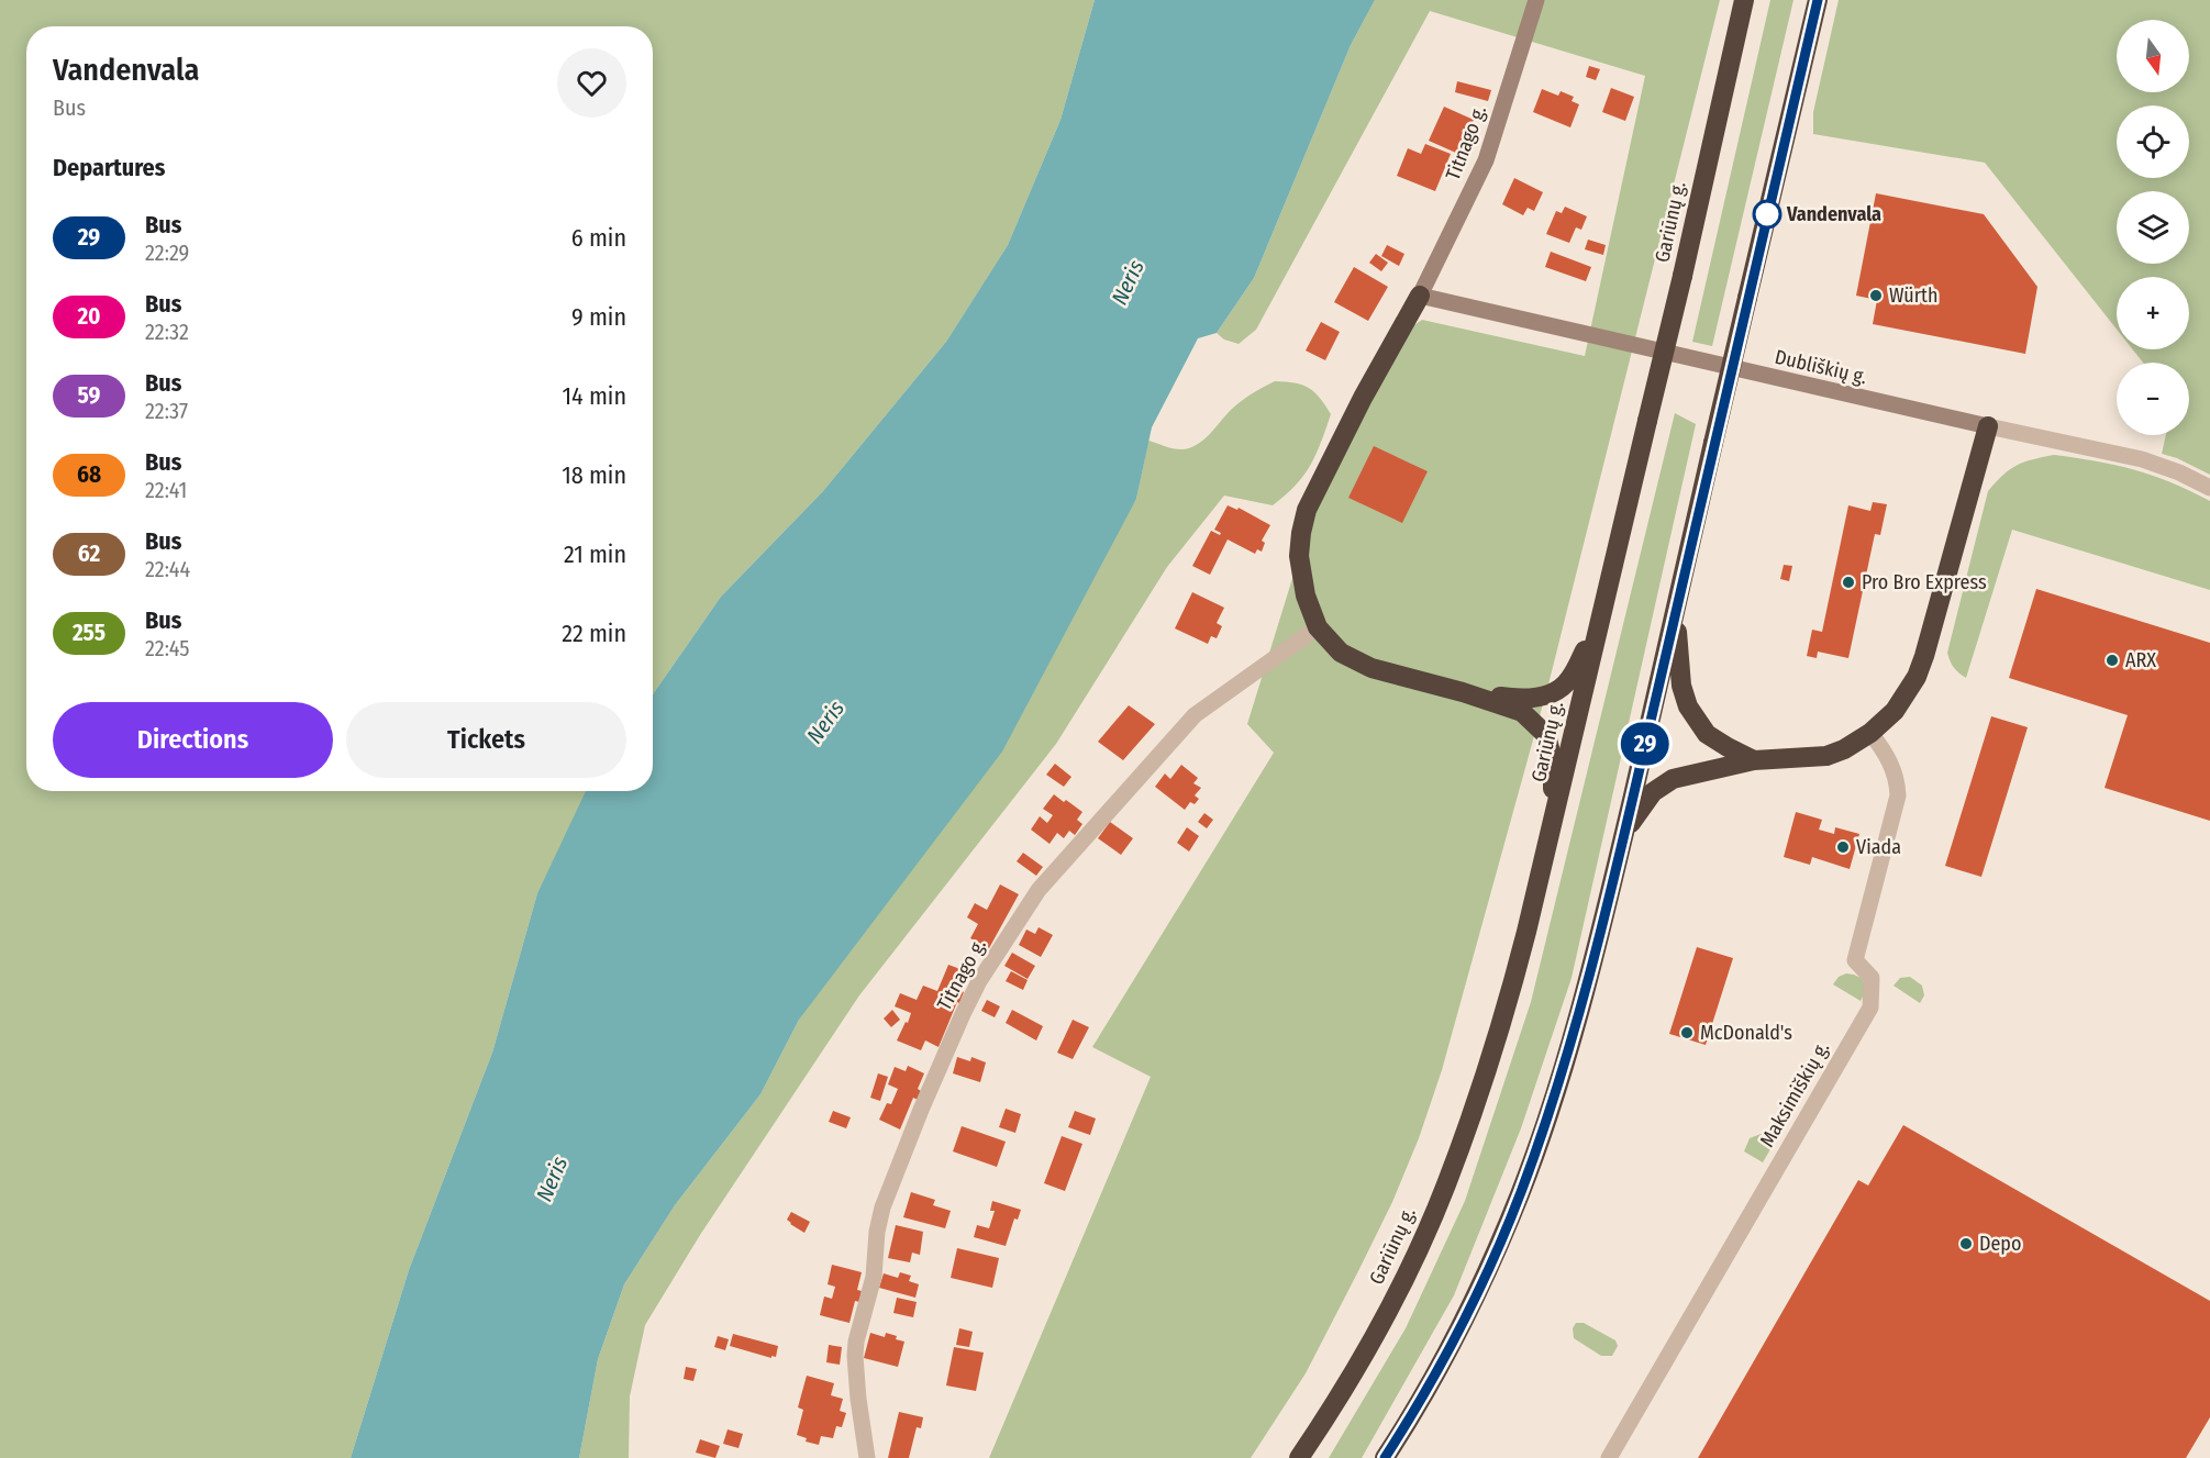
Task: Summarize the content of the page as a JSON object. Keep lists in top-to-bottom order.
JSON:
{
  "streets": {
    "highway": ["Gariūnų g."],
    "street": ["Titnago g.", "Dubliškių g.", "Maksimiškių g."]
  },
  "crossings": [
    ["Titnago g.", "Dubliškių g."]
  ],
  "water": ["Neris"],
  "places": [
    "Vandenvala",
    "Würth",
    "Pro Bro Express",
    "ARX",
    "Viada",
    "McDonald's",
    "Depo"
  ],
  "lines": ["bus line 29"],
  "north": "bottom",
  "page": {
    "on_map": "29",
    "map_buttons": ["+", "−"],
    "heading": [
      ["Vandenvala", "Bus"],
      "Departures"
    ],
    "list": [
      {
        "mark": "29",
        "name": "Bus",
        "note": "22:29",
        "value": "6 min"
      },
      {
        "mark": "20",
        "name": "Bus",
        "note": "22:32",
        "value": "9 min"
      },
      {
        "mark": "59",
        "name": "Bus",
        "note": "22:37",
        "value": "14 min"
      },
      {
        "mark": "68",
        "name": "Bus",
        "note": "22:41",
        "value": "18 min"
      },
      {
        "mark": "62",
        "name": "Bus",
        "note": "22:44",
        "value": "21 min"
      },
      {
        "mark": "255",
        "name": "Bus",
        "note": "22:45",
        "value": "22 min"
      }
    ],
    "buttons": ["Directions", "Tickets"]
  }
}
